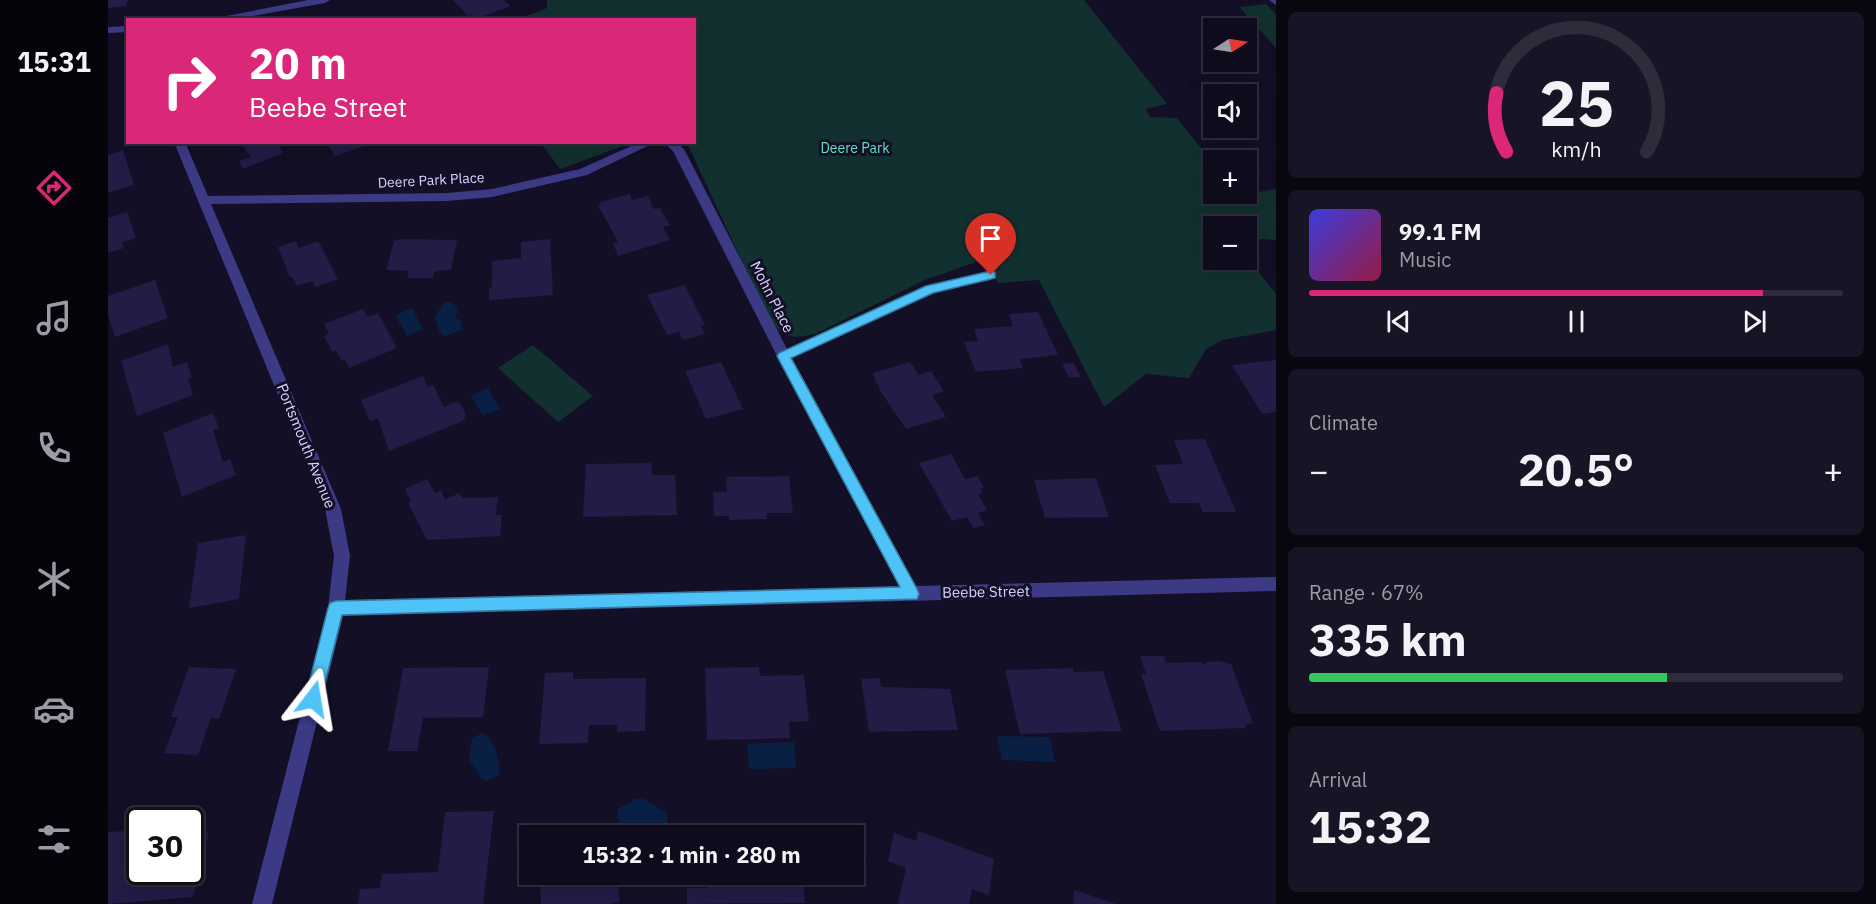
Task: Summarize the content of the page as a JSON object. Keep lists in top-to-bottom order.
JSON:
{
  "streets": {
    "street": [
      "Deere Park Place",
      "Mohn Place",
      "Portsmouth Avenue",
      "Beebe Street"
    ]
  },
  "crossings": [
    ["Deere Park Place", "Portsmouth Avenue"],
    ["Mohn Place", "Beebe Street"],
    ["Portsmouth Avenue", "Beebe Street"]
  ],
  "parks": ["Deere Park"],
  "north": "right",
  "page": {
    "tabs": "15:31",
    "map_buttons": ["+", "−"],
    "turn": ["20 m", "Beebe Street"],
    "song": ["99.1 FM", "Music"],
    "tile": [
      "Climate",
      ["Range · 67%", "335 km"],
      ["Arrival", "15:32"]
    ],
    "heat": ["−", "20.5°", "+"],
    "limit": "30",
    "trip": "15:32 · 1 min · 280 m",
    "gauge": ["25", "km/h"]
  }
}
